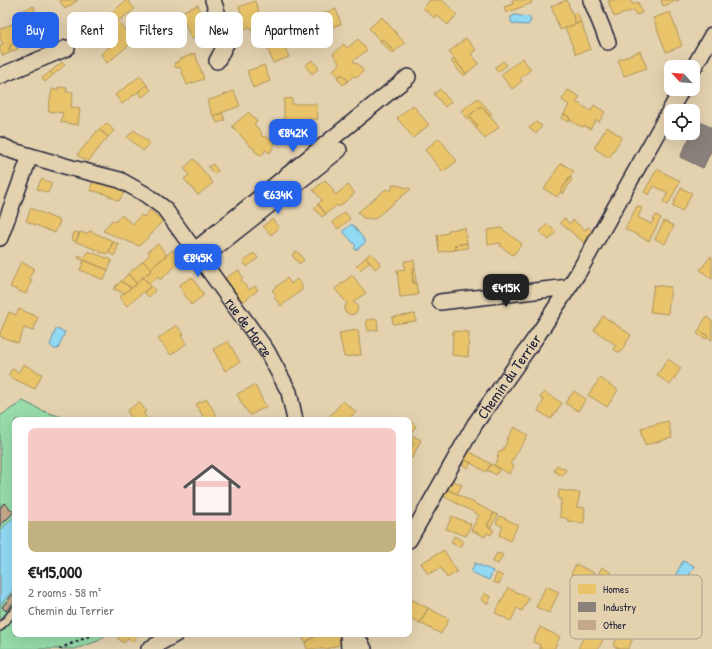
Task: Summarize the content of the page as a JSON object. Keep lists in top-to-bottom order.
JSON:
{
  "streets": {
    "street": ["rue de Morze", "Chemin du Terrier"]
  },
  "legend": ["Homes", "Industry", "Other"],
  "north": "top left",
  "page": {
    "chip": [
      "Buy",
      "Rent",
      "Filters",
      "New",
      "Apartment"
    ],
    "price": [
      "€842K",
      "€634K",
      "€845K",
      "€415K"
    ],
    "list": [
      {
        "name": "€415,000",
        "note": "2 rooms · 58 m² · Chemin du Terrier"
      }
    ]
  }
}
